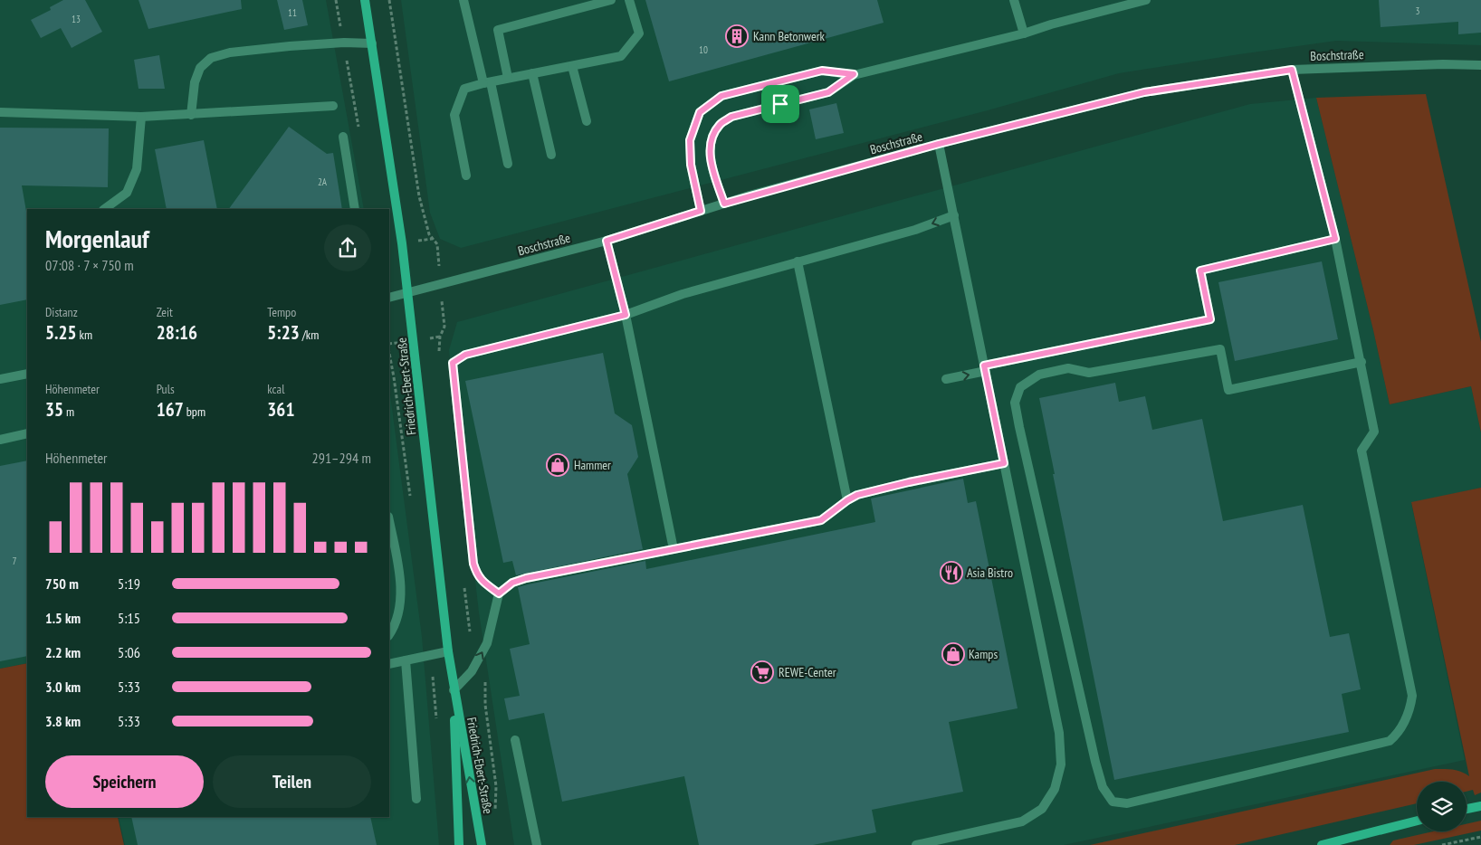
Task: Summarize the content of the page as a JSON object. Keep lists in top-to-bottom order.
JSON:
{
  "streets": {
    "main road": ["Friedrich-Ebert-Straße"],
    "street": ["Boschstraße"]
  },
  "crossings": [
    ["Boschstraße", "Friedrich-Ebert-Straße"]
  ],
  "places": {
    "building": ["Kann Betonwerk"],
    "shop": ["Hammer", "Kamps"],
    "restaurant": ["Asia Bistro"],
    "supermarket": ["REWE-Center"]
  },
  "house_numbers": [
    "3",
    "11",
    "13",
    "10",
    "2A",
    "7"
  ],
  "page": {
    "heading": ["Morgenlauf", "07:08 · 7 × 750 m"],
    "stats": [
      ["Distanz", "5.25 km"],
      ["Zeit", "28:16"],
      ["Tempo", "5:23 /km"],
      ["Höhenmeter", "35 m"],
      ["Puls", "167 bpm"],
      ["kcal", "361"]
    ],
    "chart": ["Höhenmeter", "291–294 m"],
    "list": [
      {
        "name": "750 m",
        "note": "5:19"
      },
      {
        "name": "1.5 km",
        "note": "5:15"
      },
      {
        "name": "2.2 km",
        "note": "5:06"
      },
      {
        "name": "3.0 km",
        "note": "5:33"
      },
      {
        "name": "3.8 km",
        "note": "5:33"
      }
    ],
    "buttons": ["Speichern", "Teilen"]
  }
}
